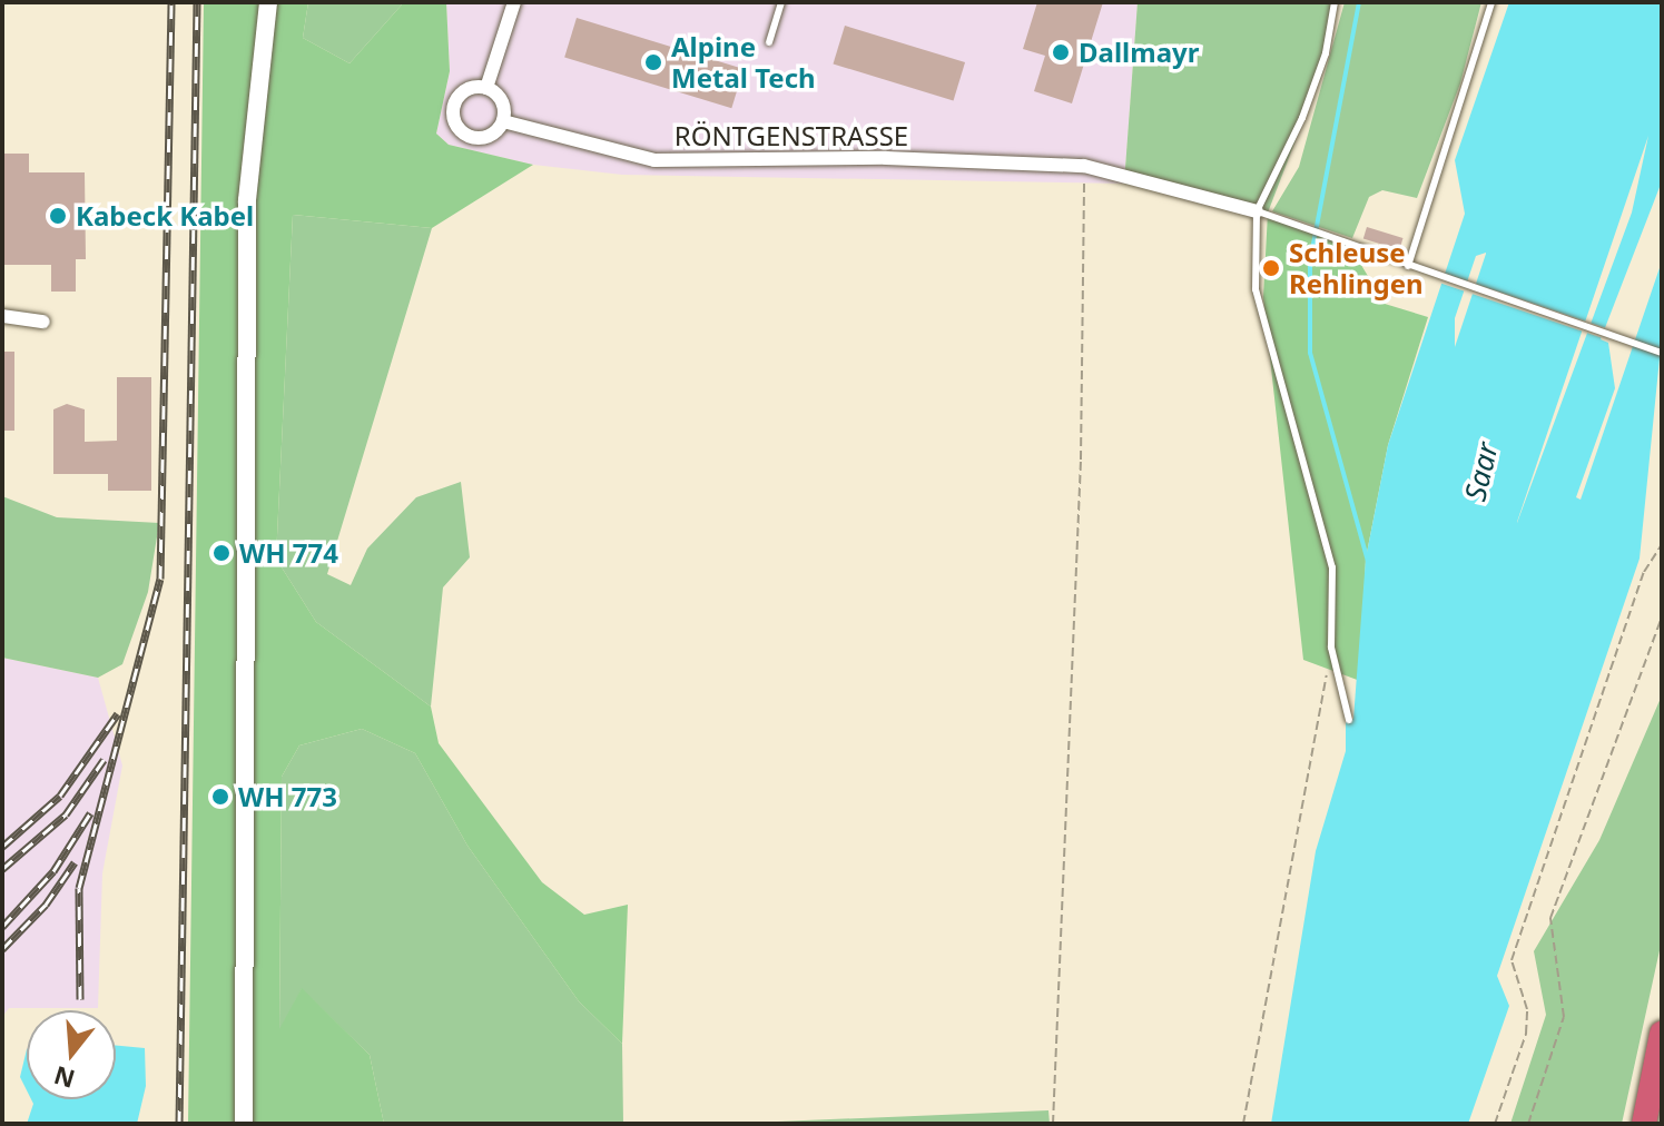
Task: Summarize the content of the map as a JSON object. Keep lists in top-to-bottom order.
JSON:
{
  "streets": {
    "street": ["RÖNTGENSTRASSE"]
  },
  "water": ["Saar"],
  "places": [
    "Dallmayr",
    "Alpine Metal Tech",
    "Kabeck Kabel",
    "Schleuse Rehlingen",
    "WH 774",
    "WH 773"
  ],
  "north": "bottom"
}
